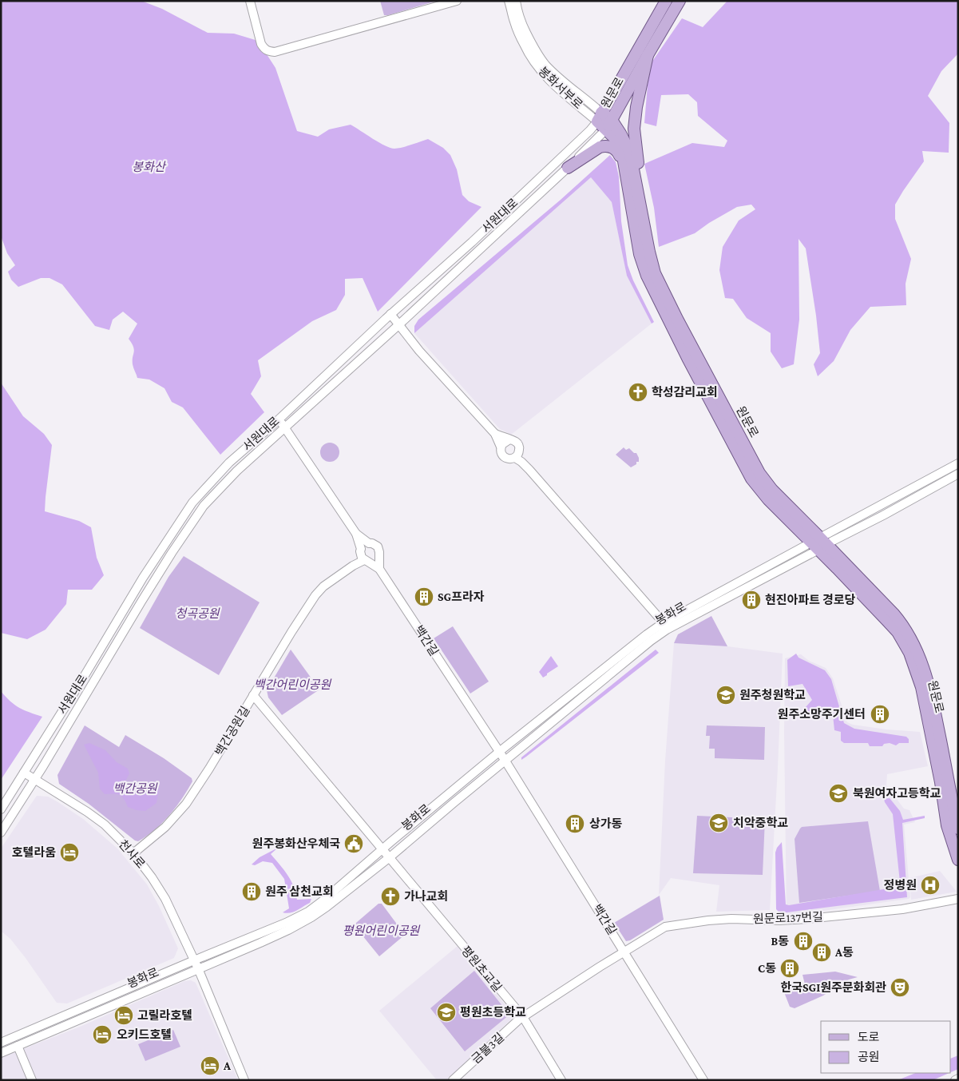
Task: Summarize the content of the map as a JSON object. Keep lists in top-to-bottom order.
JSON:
{
  "streets": {
    "main road": ["원문로"],
    "street": [
      "봉화서부로",
      "서원대로",
      "봉화로",
      "백간길",
      "백간공원길",
      "천사로",
      "원문로137번길",
      "평원초교길",
      "금불3길"
    ]
  },
  "crossings": [
    ["봉화서부로", "원문로"],
    ["봉화서부로", "서원대로"],
    ["원문로", "서원대로"],
    ["원문로", "봉화로"],
    ["서원대로", "천사로"],
    ["봉화로", "백간길"],
    ["봉화로", "천사로"],
    ["봉화로", "평원초교길"],
    ["백간길", "원문로137번길"],
    ["백간공원길", "천사로"],
    ["백간공원길", "평원초교길"],
    ["원문로137번길", "평원초교길"],
    ["원문로137번길", "금불3길"],
    ["평원초교길", "금불3길"]
  ],
  "parks": [
    "봉화산",
    "청곡공원",
    "백간어린이공원",
    "백간공원",
    "평원어린이공원"
  ],
  "places": {
    "church": ["학성감리교회", "가나교회"],
    "building": [
      "SG프라자",
      "현진아파트 경로당",
      "원주소망주기센터",
      "상가동",
      "원주 삼천교회",
      "B동",
      "A동",
      "C동"
    ],
    "school or university": [
      "원주청원학교",
      "북원여자고등학교",
      "치악중학교",
      "평원초등학교"
    ],
    "public building": ["원주봉화산우체국"],
    "hotel": [
      "호텔라움",
      "고릴라호텔",
      "오키드호텔",
      "A"
    ],
    "hospital": ["정병원"],
    "theatre": ["한국SGI원주문화회관"]
  },
  "legend": ["도로", "공원"]
}
